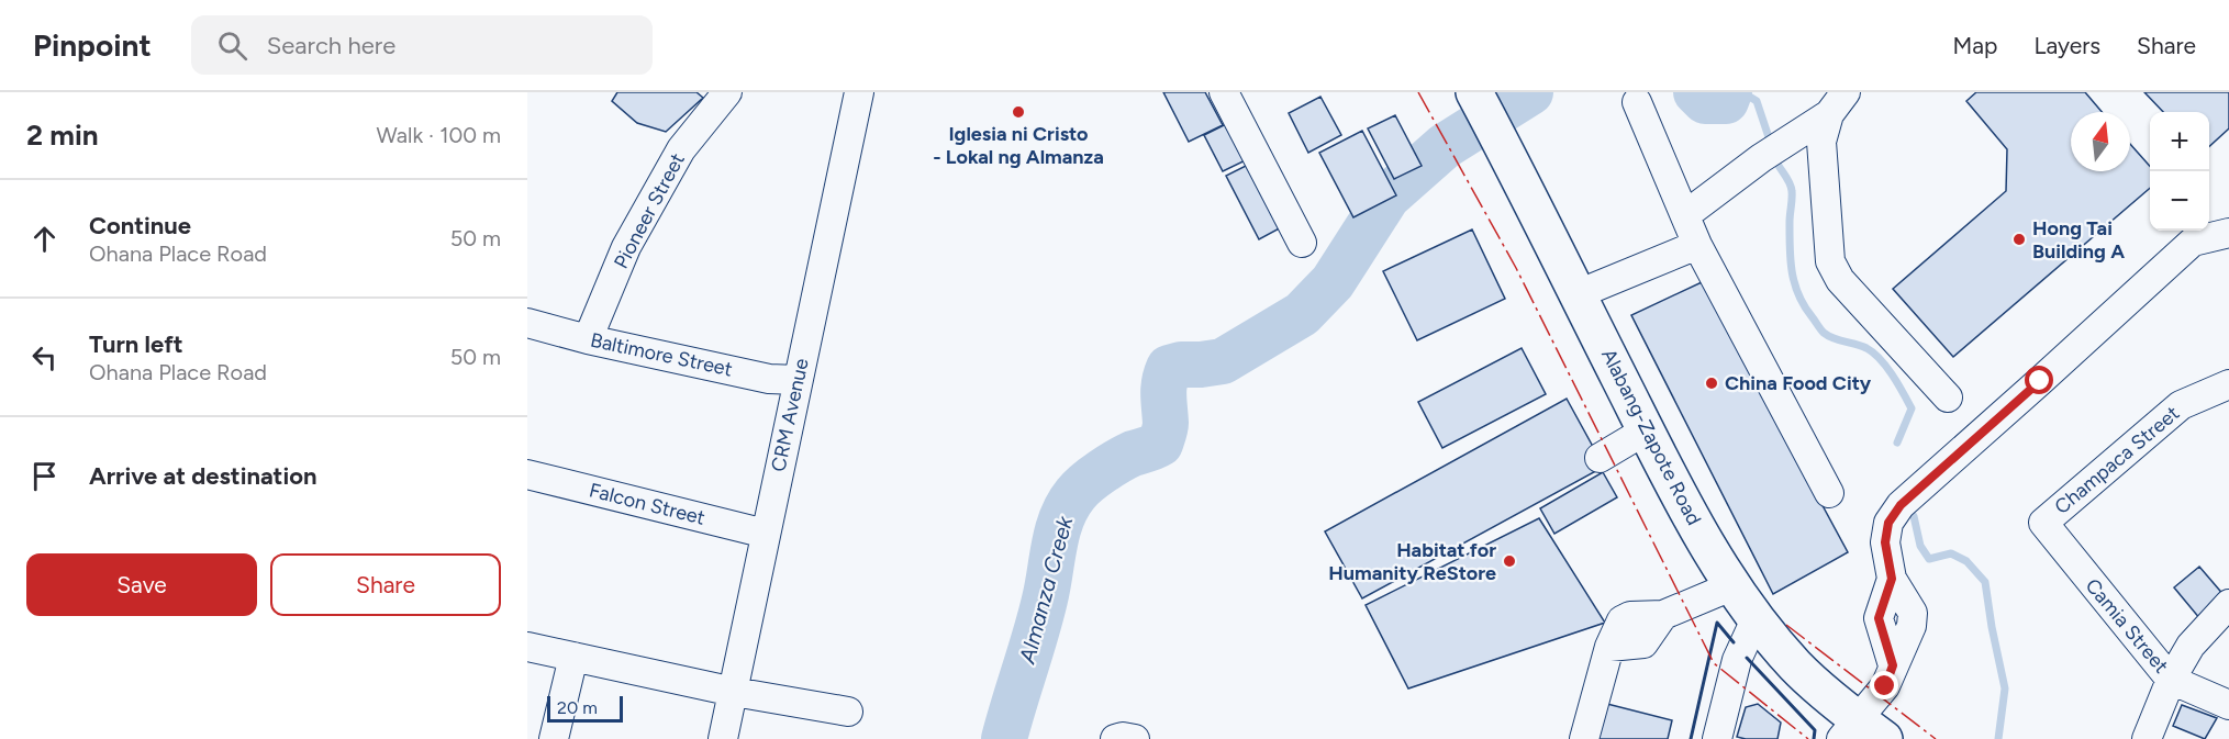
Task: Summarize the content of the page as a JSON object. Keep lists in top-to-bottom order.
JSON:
{
  "streets": {
    "highway": ["Alabang-Zapote Road"],
    "street": [
      "Pioneer Street",
      "Baltimore Street",
      "CRM Avenue",
      "Champaca Street",
      "Falcon Street",
      "Camia Street"
    ]
  },
  "crossings": [
    ["Pioneer Street", "Baltimore Street"],
    ["Baltimore Street", "CRM Avenue"],
    ["CRM Avenue", "Falcon Street"],
    ["Champaca Street", "Camia Street"]
  ],
  "water": ["Almanza Creek"],
  "places": [
    "Iglesia ni Cristo - Lokal ng Almanza",
    "Hong Tai Building A",
    "China Food City",
    "Habitat for Humanity ReStore"
  ],
  "scale_bar": "20 m",
  "north": "top",
  "page": {
    "header": "Pinpoint",
    "search": "Search here",
    "nav": ["Map", "Layers", "Share"],
    "heading": ["2 min", "Walk · 100 m"],
    "map_buttons": ["+", "−"],
    "list": [
      ["Continue", "Ohana Place Road", "50 m"],
      ["Turn left", "Ohana Place Road", "50 m"],
      "Arrive at destination"
    ],
    "buttons": ["Save", "Share"],
    "scale": "20 m"
  }
}
